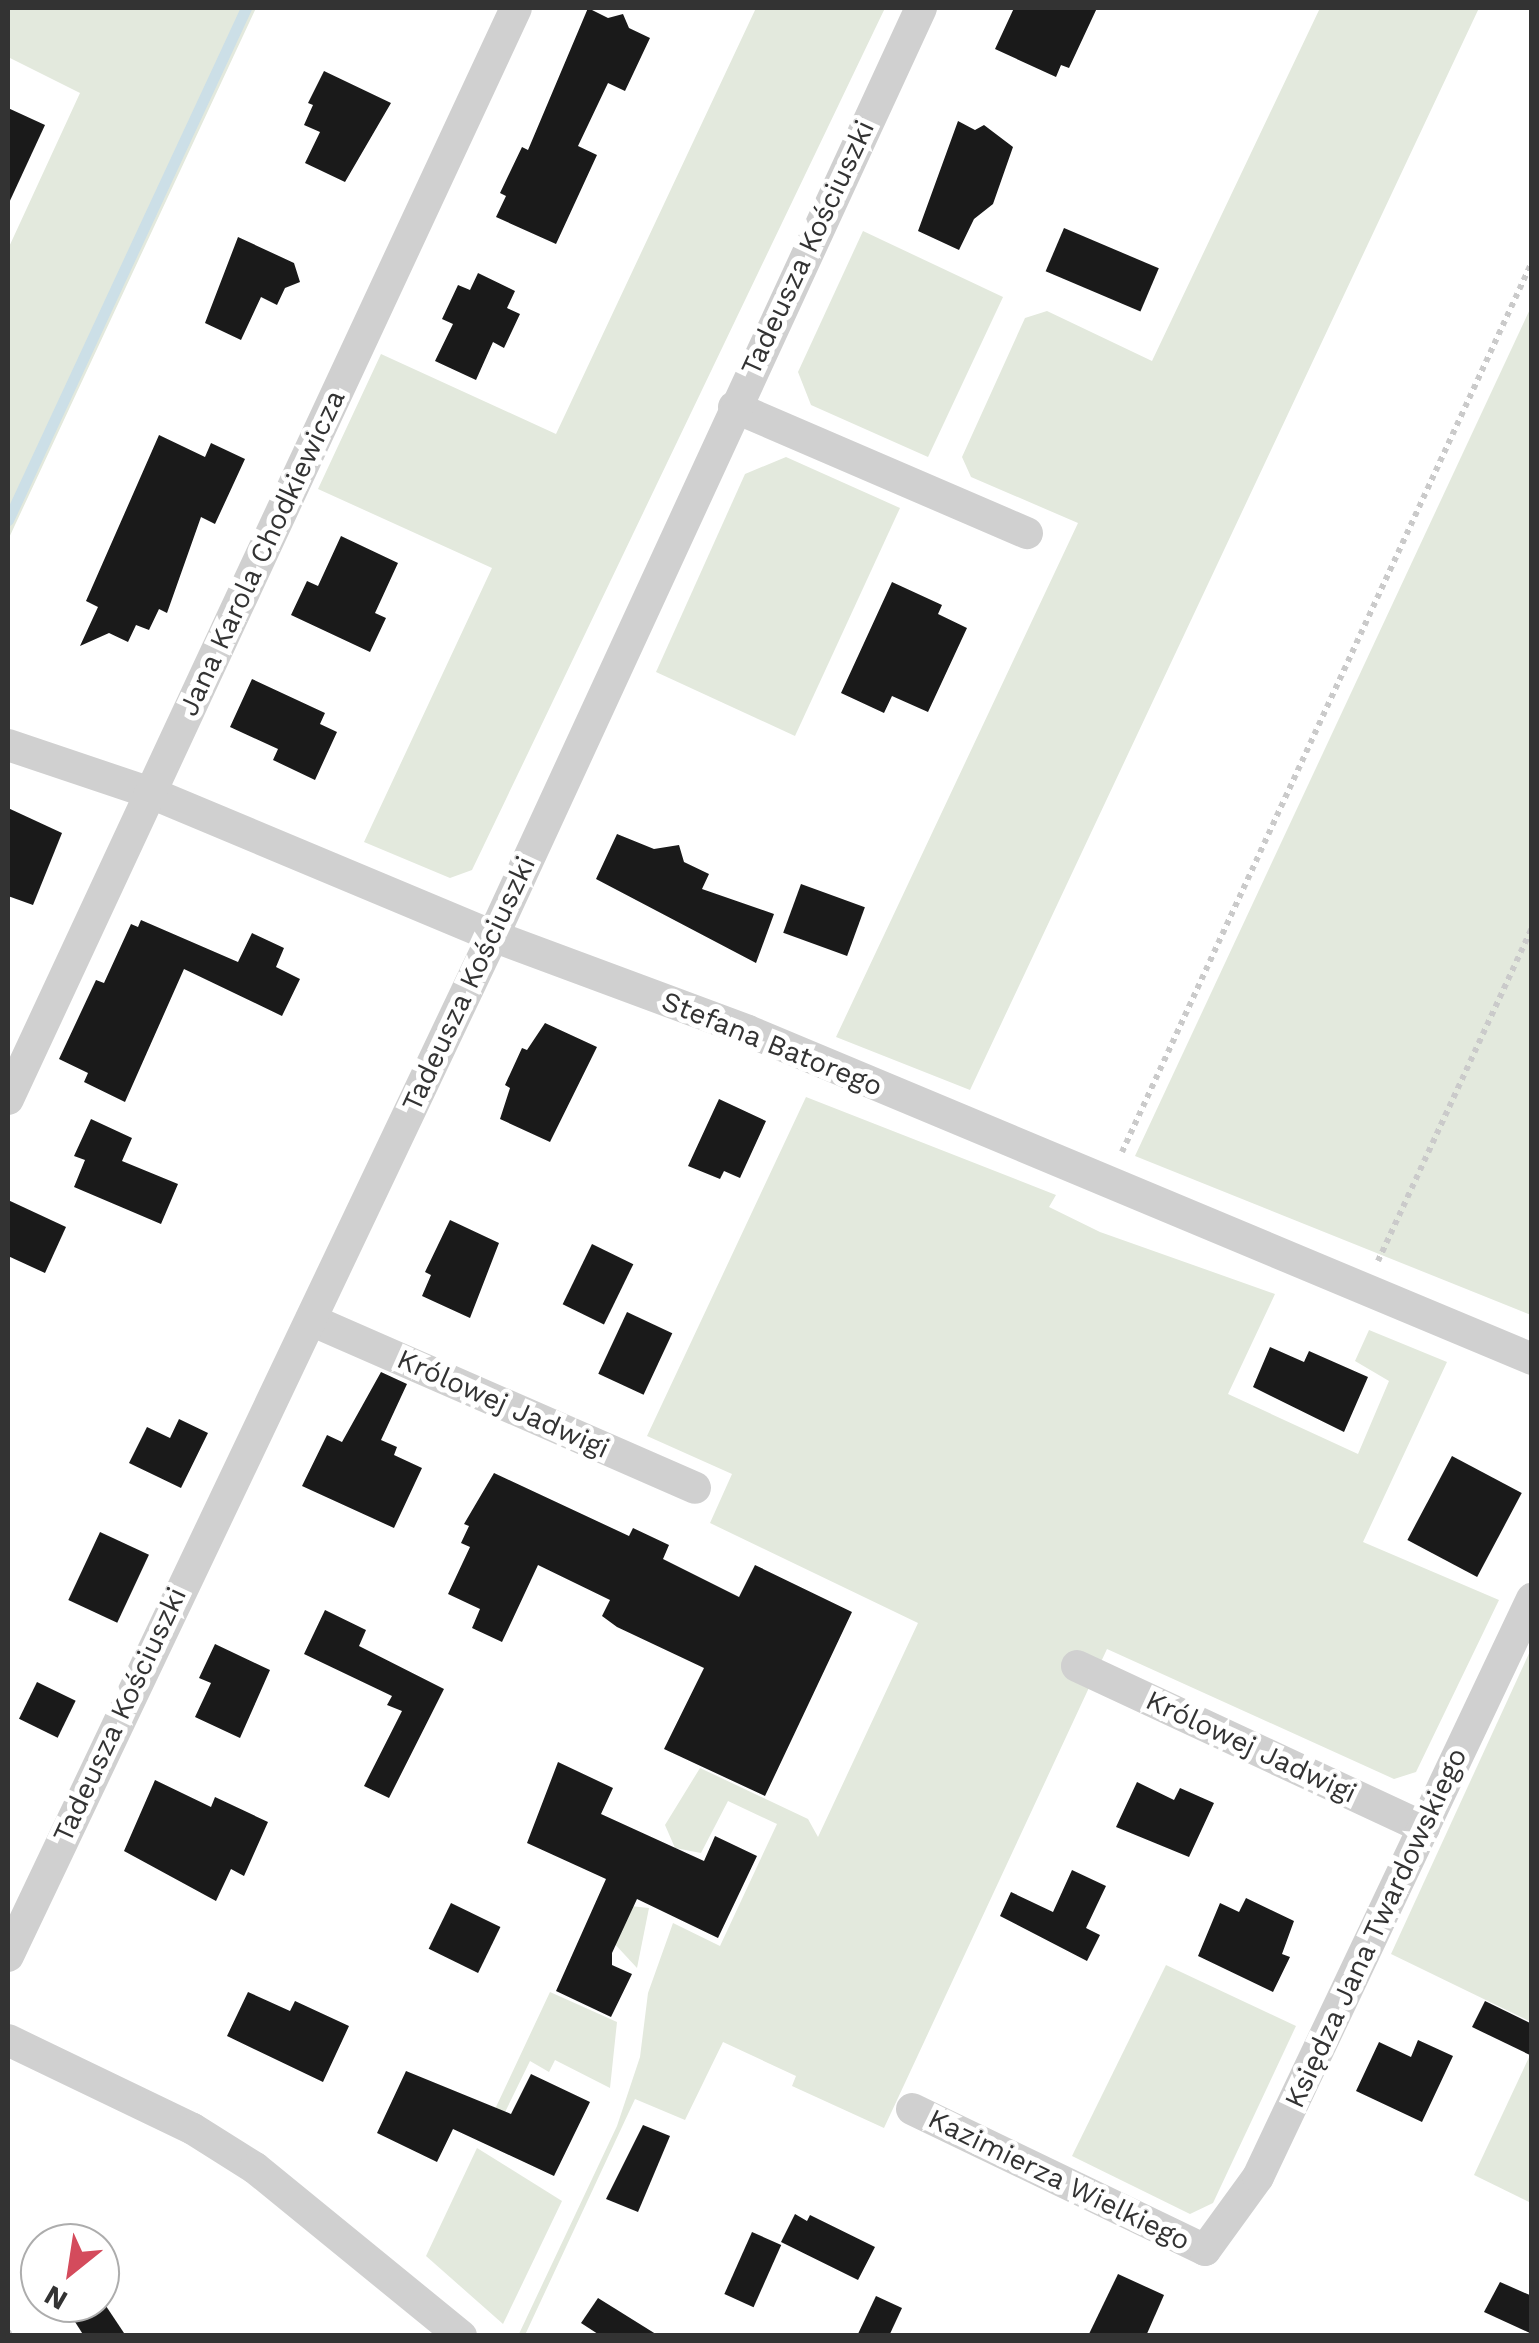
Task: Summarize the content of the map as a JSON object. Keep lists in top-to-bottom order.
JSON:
{
  "streets": {
    "street": [
      "Tadeusza Kościuszki",
      "Jana Karola Chodkiewicza",
      "Stefana Batorego",
      "Królowej Jadwigi",
      "Księdza Jana Twardowskiego",
      "Kazimierza Wielkiego"
    ]
  },
  "crossings": [
    ["Tadeusza Kościuszki", "Stefana Batorego"],
    ["Tadeusza Kościuszki", "Królowej Jadwigi"],
    ["Jana Karola Chodkiewicza", "Stefana Batorego"],
    ["Królowej Jadwigi", "Księdza Jana Twardowskiego"],
    ["Księdza Jana Twardowskiego", "Kazimierza Wielkiego"]
  ],
  "north": "bottom left"
}
